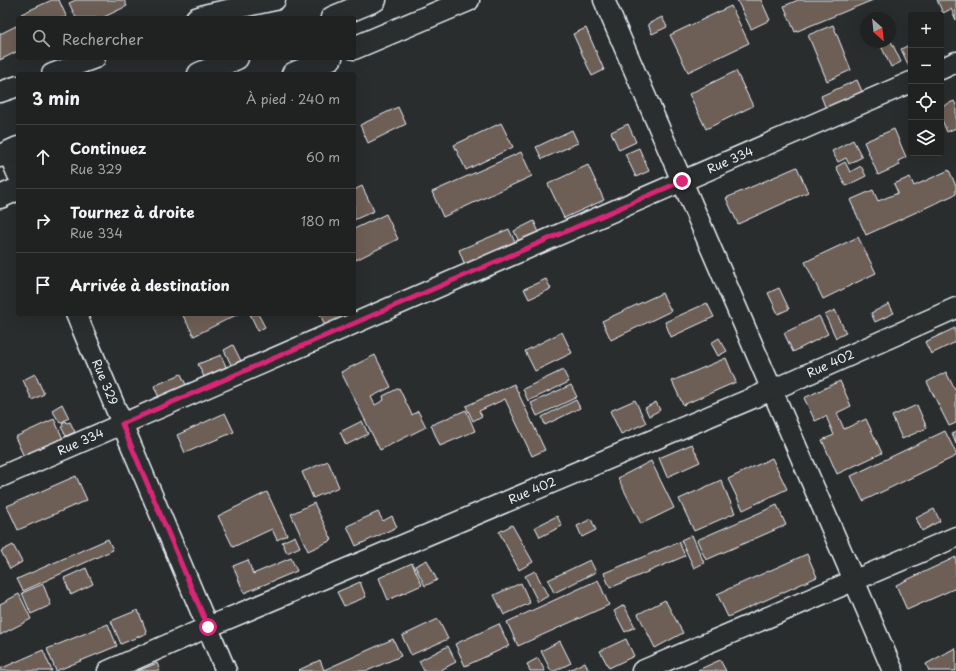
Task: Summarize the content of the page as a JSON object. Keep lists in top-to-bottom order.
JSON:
{
  "streets": {
    "street": ["Rue 334", "Rue 402", "Rue 329"]
  },
  "crossings": [
    ["Rue 334", "Rue 329"],
    ["Rue 402", "Rue 329"]
  ],
  "north": "bottom right",
  "page": {
    "map_buttons": ["+", "−"],
    "search": "Rechercher",
    "heading": ["3 min", "À pied · 240 m"],
    "list": [
      ["Continuez", "Rue 329", "60 m"],
      ["Tournez à droite", "Rue 334", "180 m"],
      "Arrivée à destination"
    ]
  }
}
